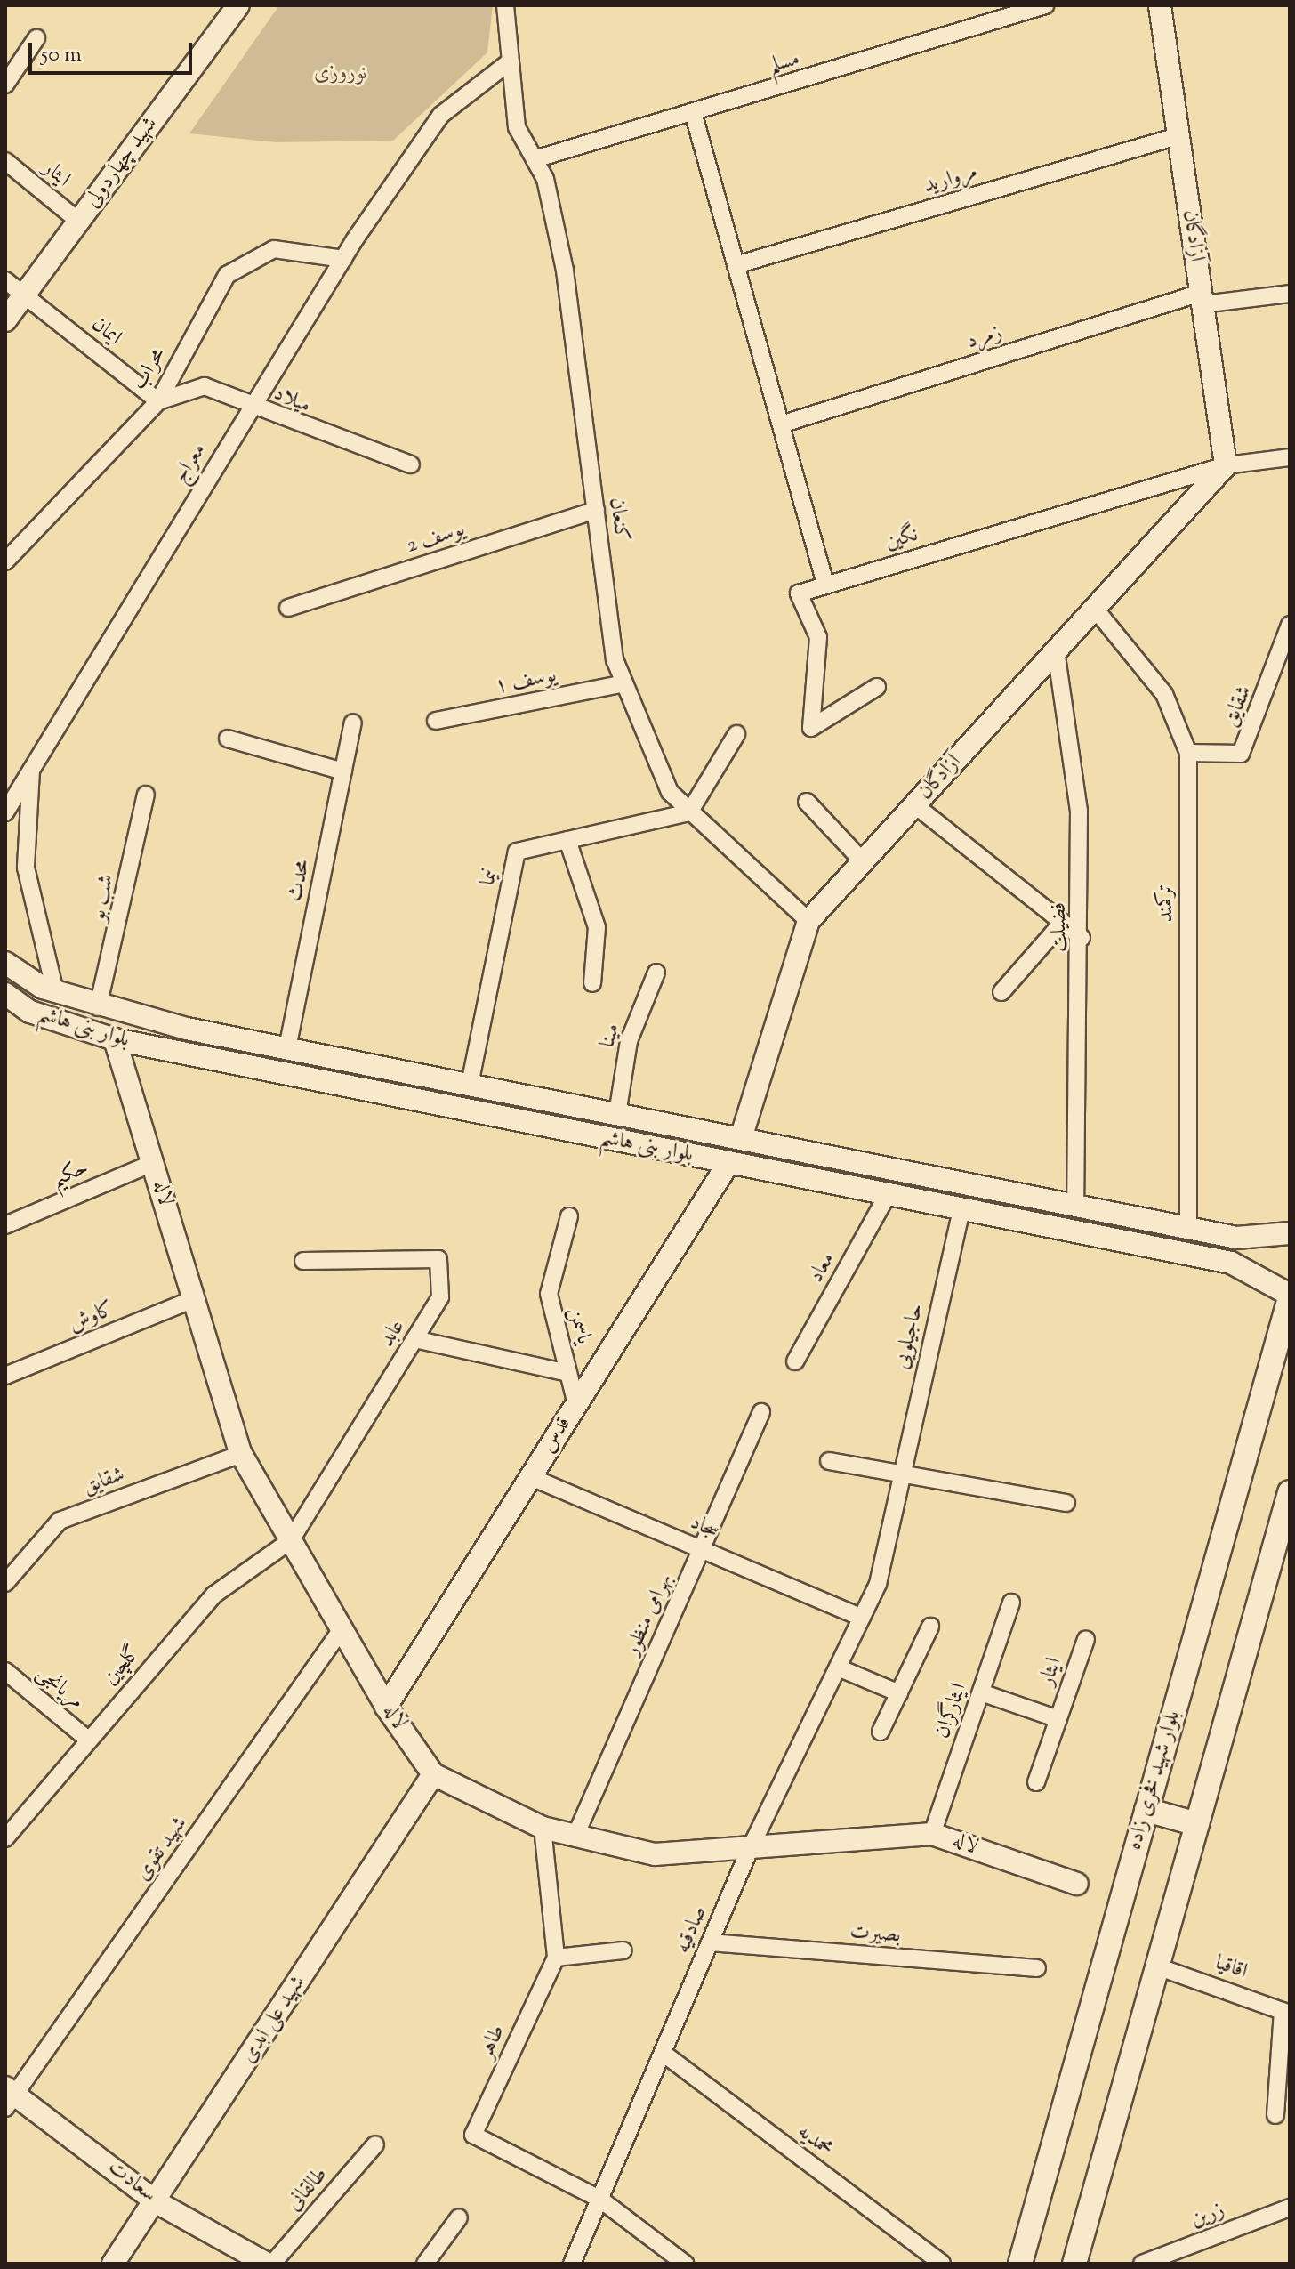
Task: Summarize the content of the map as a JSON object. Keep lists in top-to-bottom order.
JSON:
{
  "streets": {
    "main road": ["بلوار شهید فخری زاده"],
    "street": [
      "مسلم",
      "شهید چهاردولی",
      "ایثار",
      "مروارید",
      "آزادگان",
      "ایمان",
      "زمرد",
      "محراب",
      "میلاد",
      "معراج",
      "کنعان",
      "یوسف 2",
      "نگین",
      "یوسف ۱",
      "شقایق",
      "نیما",
      "محدث",
      "شب بو",
      "ترکمند",
      "فضیلت",
      "بلوار بنی هاشم",
      "مینا",
      "حکیم",
      "لاله",
      "معاد",
      "کاوش",
      "یاسمن",
      "عابد",
      "حاجیلویی",
      "قدس",
      "سجاد",
      "بهرامی منظور",
      "گلچین",
      "مریانجی",
      "ایثارگران",
      "شهید تقوی",
      "صادقیه",
      "بصیرت",
      "اقاقیا",
      "شهید علی ابدی",
      "طاهر",
      "محمدیه",
      "سعادت",
      "طالقانی",
      "زرین"
    ]
  },
  "crossings": [
    ["مسلم", "کنعان"],
    ["شهید چهاردولی", "ایثار"],
    ["شهید چهاردولی", "ایمان"],
    ["ایثار", "ایثارگران"],
    ["مروارید", "آزادگان"],
    ["آزادگان", "زمرد"],
    ["آزادگان", "کنعان"],
    ["آزادگان", "نگین"],
    ["آزادگان", "ترکمند"],
    ["آزادگان", "فضیلت"],
    ["آزادگان", "بلوار بنی هاشم"],
    ["ایمان", "محراب"],
    ["ایمان", "میلاد"],
    ["محراب", "میلاد"],
    ["محراب", "معراج"],
    ["میلاد", "معراج"],
    ["معراج", "کنعان"],
    ["معراج", "بلوار بنی هاشم"],
    ["کنعان", "یوسف 2"],
    ["کنعان", "یوسف ۱"],
    ["کنعان", "نیما"],
    ["شقایق", "ترکمند"],
    ["شقایق", "لاله"],
    ["نیما", "بلوار بنی هاشم"],
    ["محدث", "بلوار بنی هاشم"],
    ["شب بو", "بلوار بنی هاشم"],
    ["ترکمند", "بلوار بنی هاشم"],
    ["فضیلت", "بلوار بنی هاشم"],
    ["بلوار بنی هاشم", "مینا"],
    ["بلوار بنی هاشم", "لاله"],
    ["بلوار بنی هاشم", "معاد"],
    ["بلوار بنی هاشم", "حاجیلویی"],
    ["بلوار بنی هاشم", "قدس"],
    ["بلوار بنی هاشم", "بلوار شهید فخری زاده"],
    ["حکیم", "لاله"],
    ["لاله", "کاوش"],
    ["لاله", "عابد"],
    ["لاله", "قدس"],
    ["لاله", "بهرامی منظور"],
    ["لاله", "گلچین"],
    ["لاله", "ایثارگران"],
    ["لاله", "شهید تقوی"],
    ["لاله", "صادقیه"],
    ["لاله", "شهید علی ابدی"],
    ["یاسمن", "قدس"],
    ["عابد", "گلچین"],
    ["حاجیلویی", "سجاد"],
    ["حاجیلویی", "صادقیه"],
    ["قدس", "سجاد"],
    ["سجاد", "بهرامی منظور"],
    ["سجاد", "صادقیه"],
    ["گلچین", "مریانجی"],
    ["شهید تقوی", "سعادت"],
    ["صادقیه", "بصیرت"],
    ["صادقیه", "طاهر"],
    ["صادقیه", "محمدیه"],
    ["شهید علی ابدی", "سعادت"],
    ["سعادت", "طالقانی"]
  ],
  "parks": ["نوروزی"],
  "scale_bar": "50 m"
}
